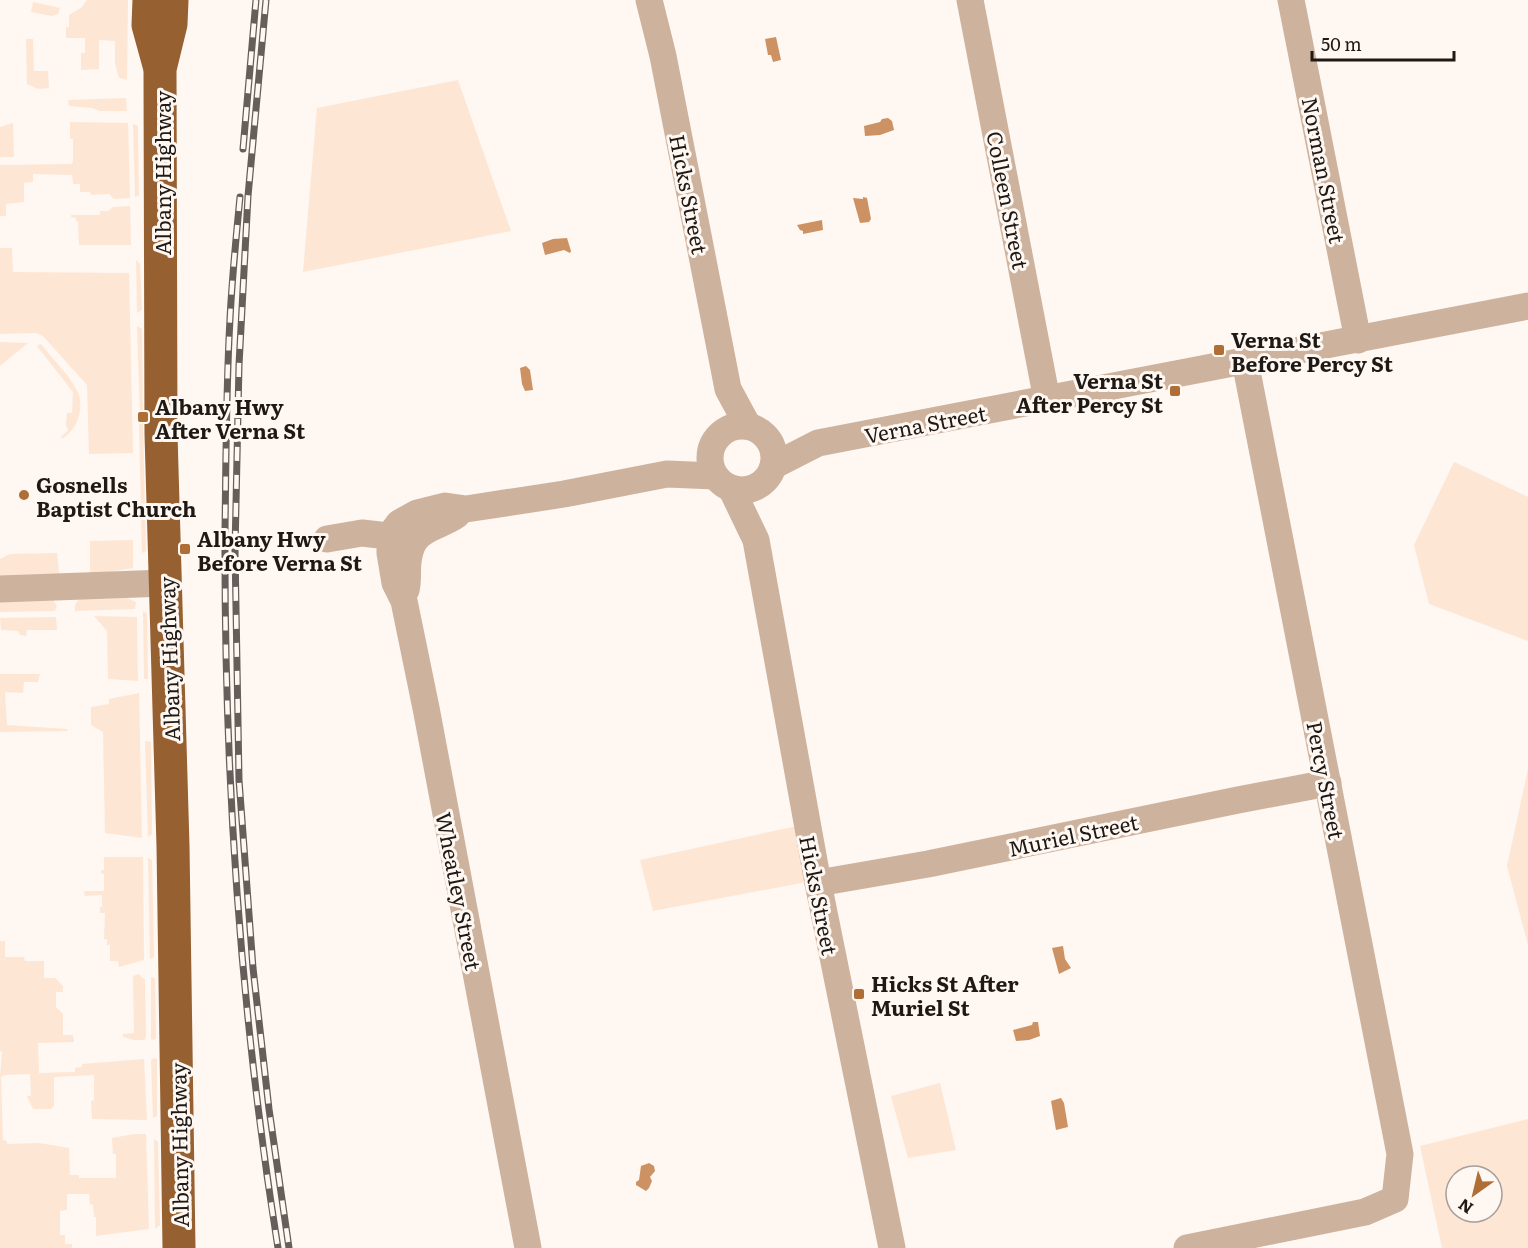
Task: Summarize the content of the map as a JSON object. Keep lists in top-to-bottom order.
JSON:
{
  "streets": {
    "highway": ["Albany Highway"],
    "street": [
      "Norman Street",
      "Hicks Street",
      "Colleen Street",
      "Verna Street",
      "Percy Street",
      "Muriel Street",
      "Wheatley Street"
    ]
  },
  "crossings": [
    ["Norman Street", "Verna Street"],
    ["Hicks Street", "Verna Street"],
    ["Hicks Street", "Muriel Street"],
    ["Colleen Street", "Verna Street"],
    ["Verna Street", "Percy Street"],
    ["Percy Street", "Muriel Street"]
  ],
  "places": {
    "transit": [
      "Verna St Before Percy St",
      "Verna St After Percy St",
      "Albany Hwy After Verna St",
      "Albany Hwy Before Verna St",
      "Hicks St After Muriel St"
    ],
    "other": ["Gosnells Baptist Church"]
  },
  "scale_bar": "50 m",
  "north": "bottom left"
}
